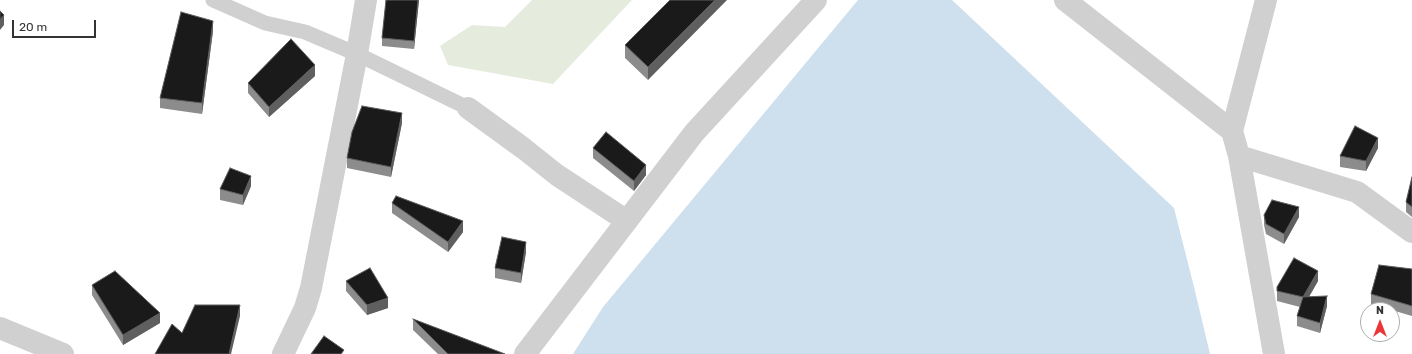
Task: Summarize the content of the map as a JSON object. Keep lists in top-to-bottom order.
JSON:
{
  "scale_bar": "20 m",
  "north": "top"
}
